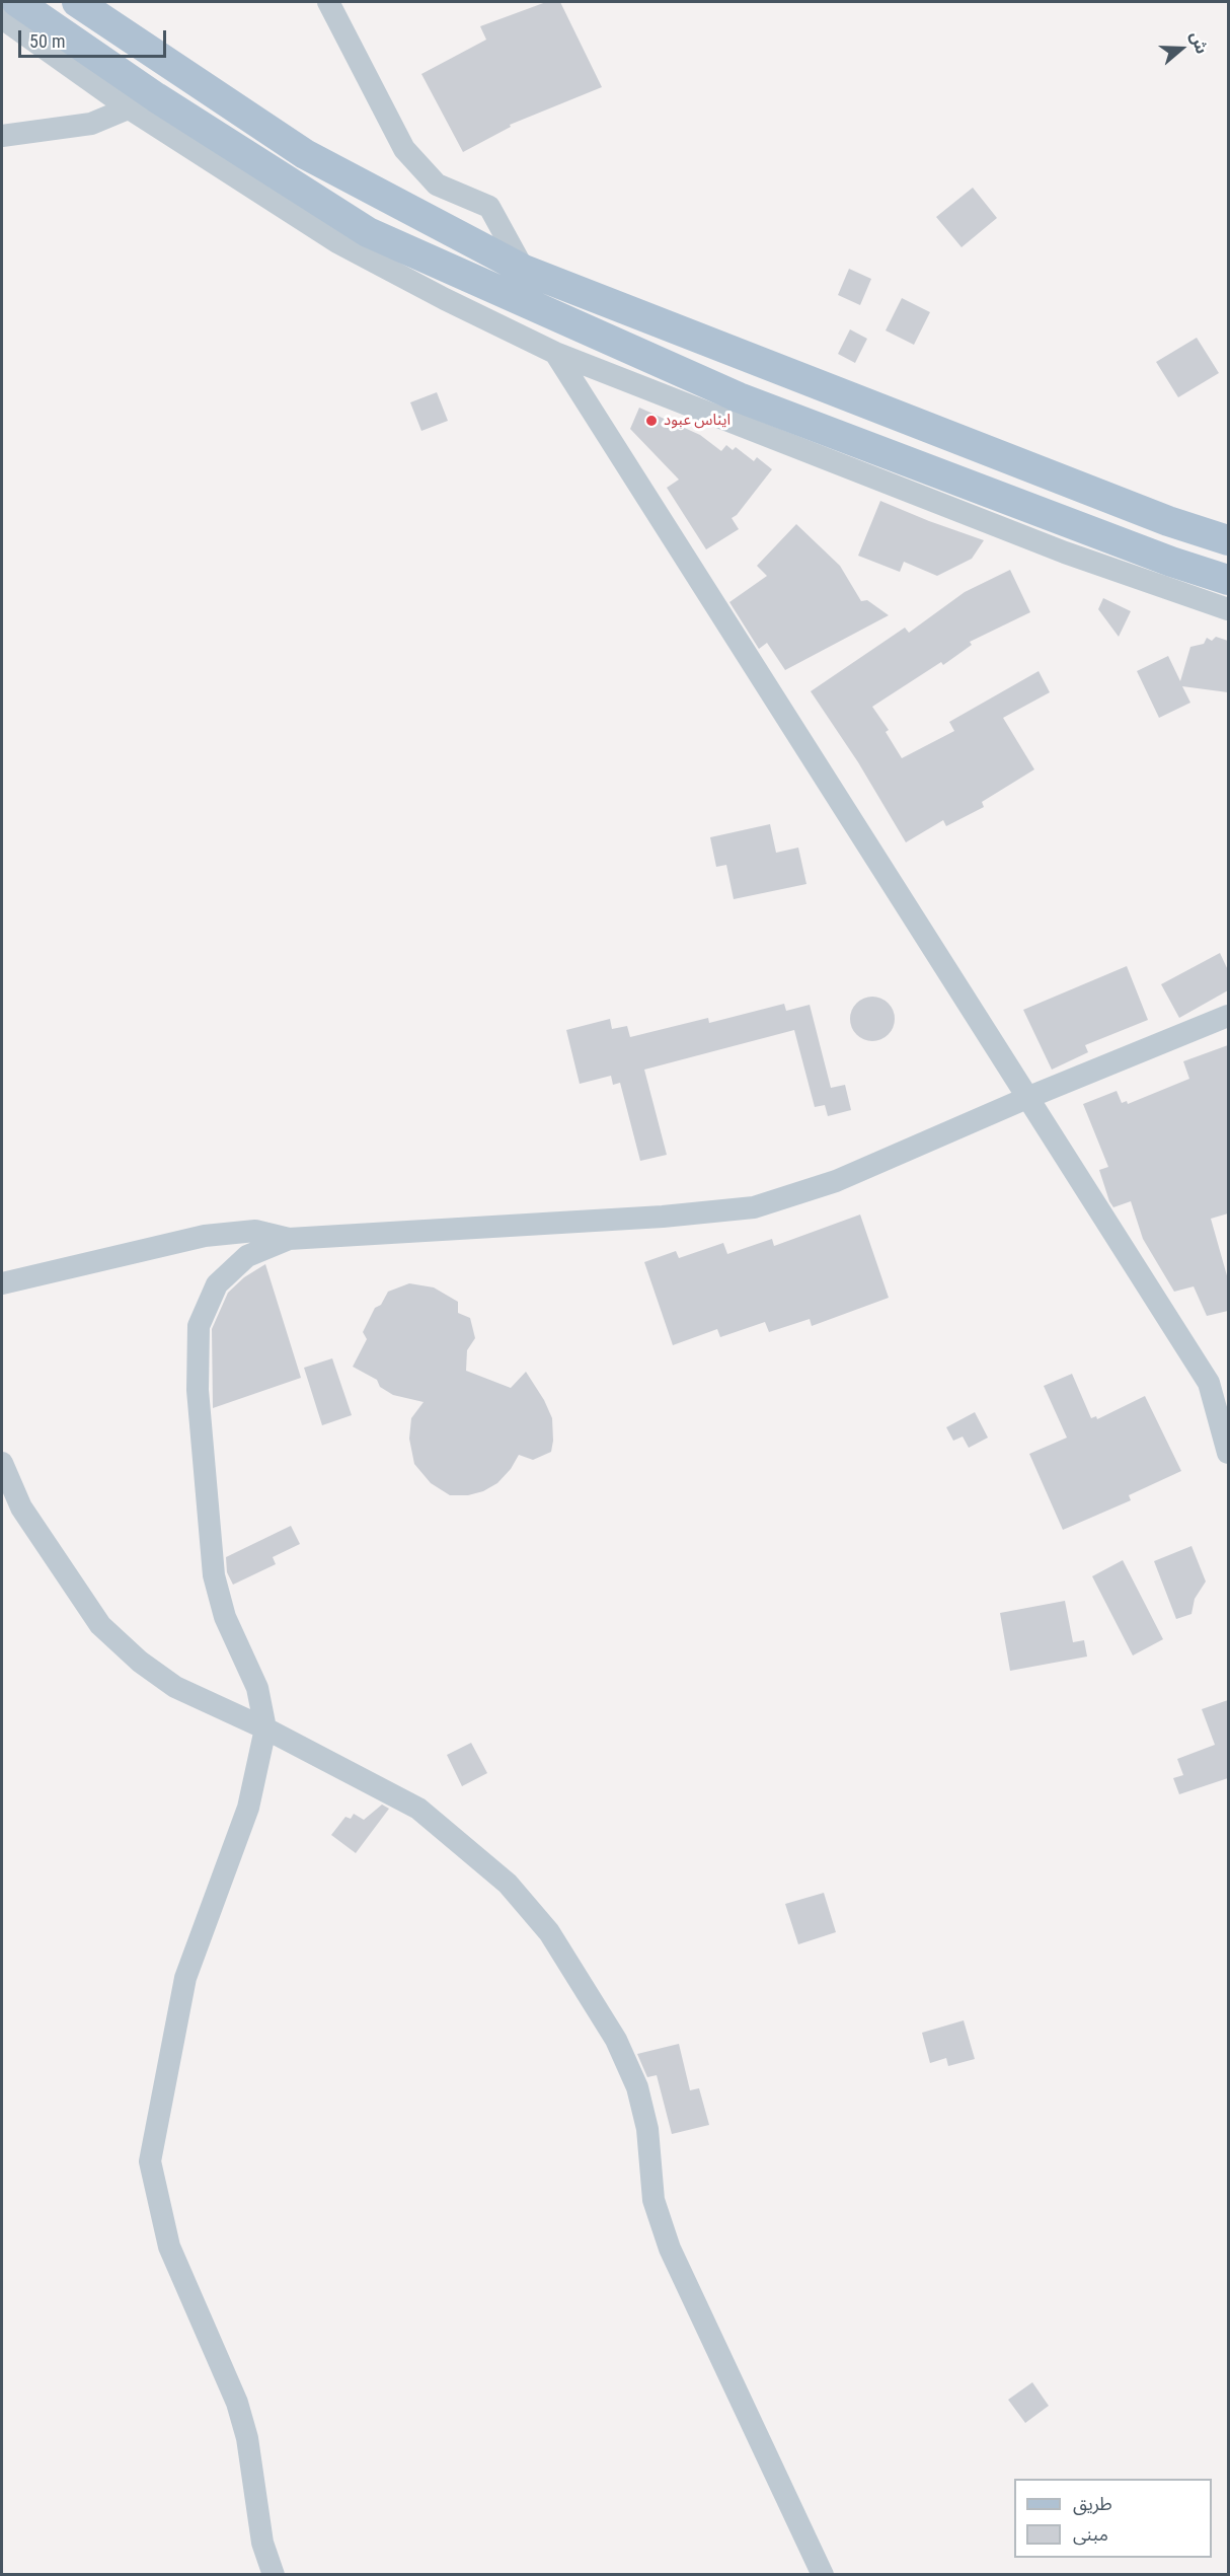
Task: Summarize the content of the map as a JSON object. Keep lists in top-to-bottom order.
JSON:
{
  "places": ["ايناس عبود"],
  "legend": ["طريق", "مبنى"],
  "scale_bar": "50 m",
  "north": "right"
}
